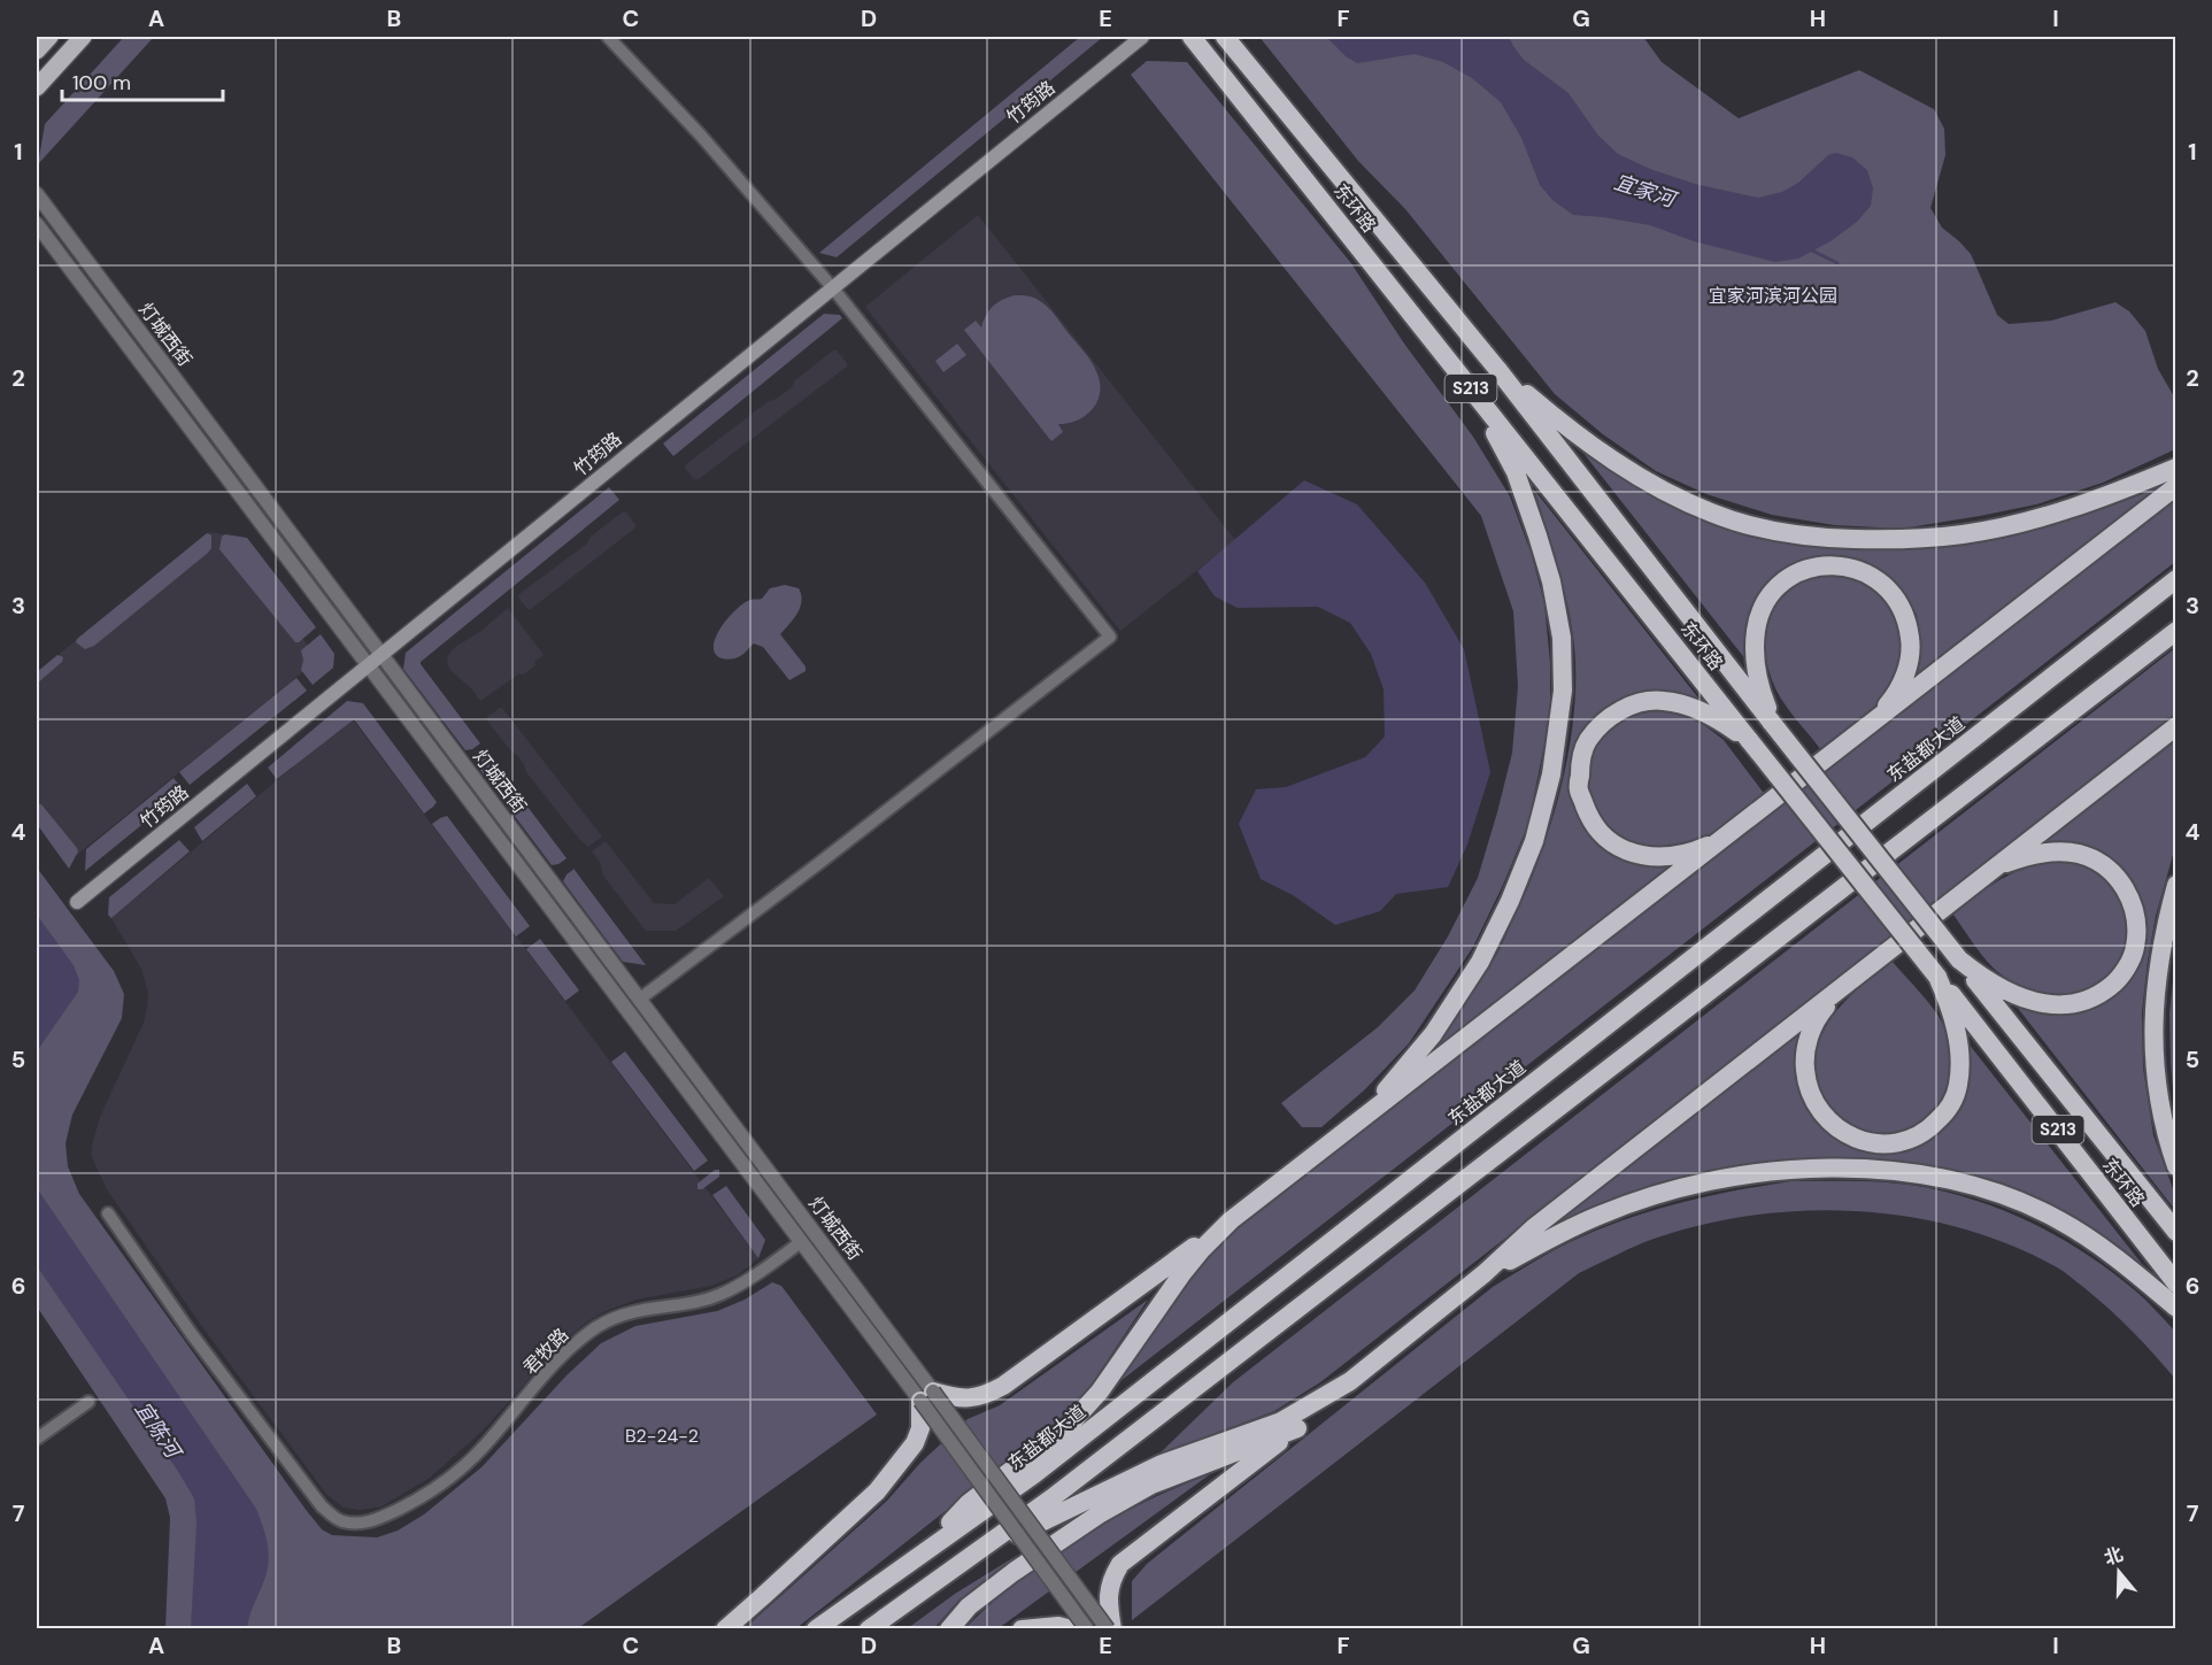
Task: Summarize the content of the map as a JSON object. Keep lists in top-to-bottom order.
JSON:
{
  "streets": {
    "highway": ["东环路", "S213", "东盐都大道"],
    "main road": ["竹筠路"],
    "street": ["灯城西街", "君牧路"]
  },
  "crossings": [
    ["竹筠路", "灯城西街"],
    ["灯城西街", "君牧路"]
  ],
  "water": ["宜家河", "宜陈河"],
  "parks": ["宜家河滨河公园", "B2-24-2"],
  "scale_bar": "100 m",
  "north": "top",
  "grid": {
    "columns": [
      "A",
      "B",
      "C",
      "D",
      "E",
      "F",
      "G",
      "H",
      "I"
    ],
    "rows": [
      "1",
      "2",
      "3",
      "4",
      "5",
      "6",
      "7"
    ]
  }
}
